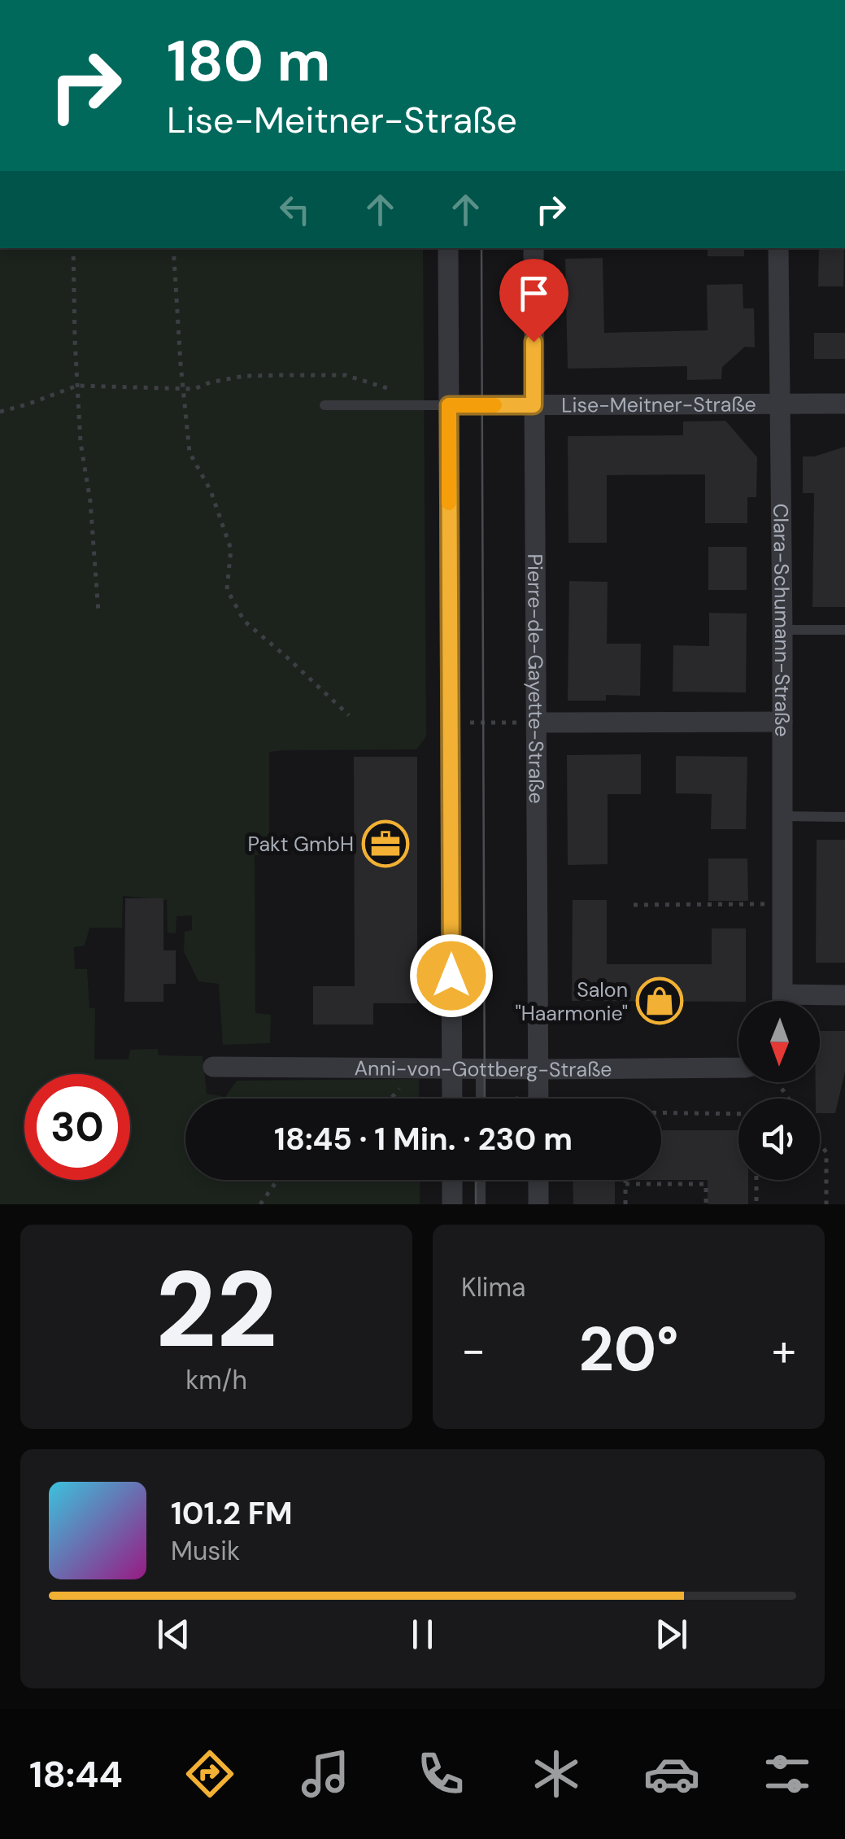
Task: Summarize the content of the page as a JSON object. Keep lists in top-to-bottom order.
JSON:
{
  "streets": {
    "street": [
      "Lise-Meitner-Straße",
      "Clara-Schumann-Straße",
      "Pierre-de-Gayette-Straße",
      "Anni-von-Gottberg-Straße"
    ]
  },
  "crossings": [
    ["Lise-Meitner-Straße", "Clara-Schumann-Straße"],
    ["Lise-Meitner-Straße", "Pierre-de-Gayette-Straße"],
    ["Pierre-de-Gayette-Straße", "Anni-von-Gottberg-Straße"]
  ],
  "places": {
    "office": ["Pakt GmbH"],
    "shop": ["Salon \"Haarmonie\""]
  },
  "north": "bottom",
  "page": {
    "turn": ["180 m", "Lise-Meitner-Straße"],
    "limit": "30",
    "trip": "18:45 · 1 Min. · 230 m",
    "tile": [
      ["22", "km/h"],
      "Klima"
    ],
    "heat": ["−", "20°", "+"],
    "song": ["101.2 FM", "Musik"],
    "tabs": "18:44"
  }
}
